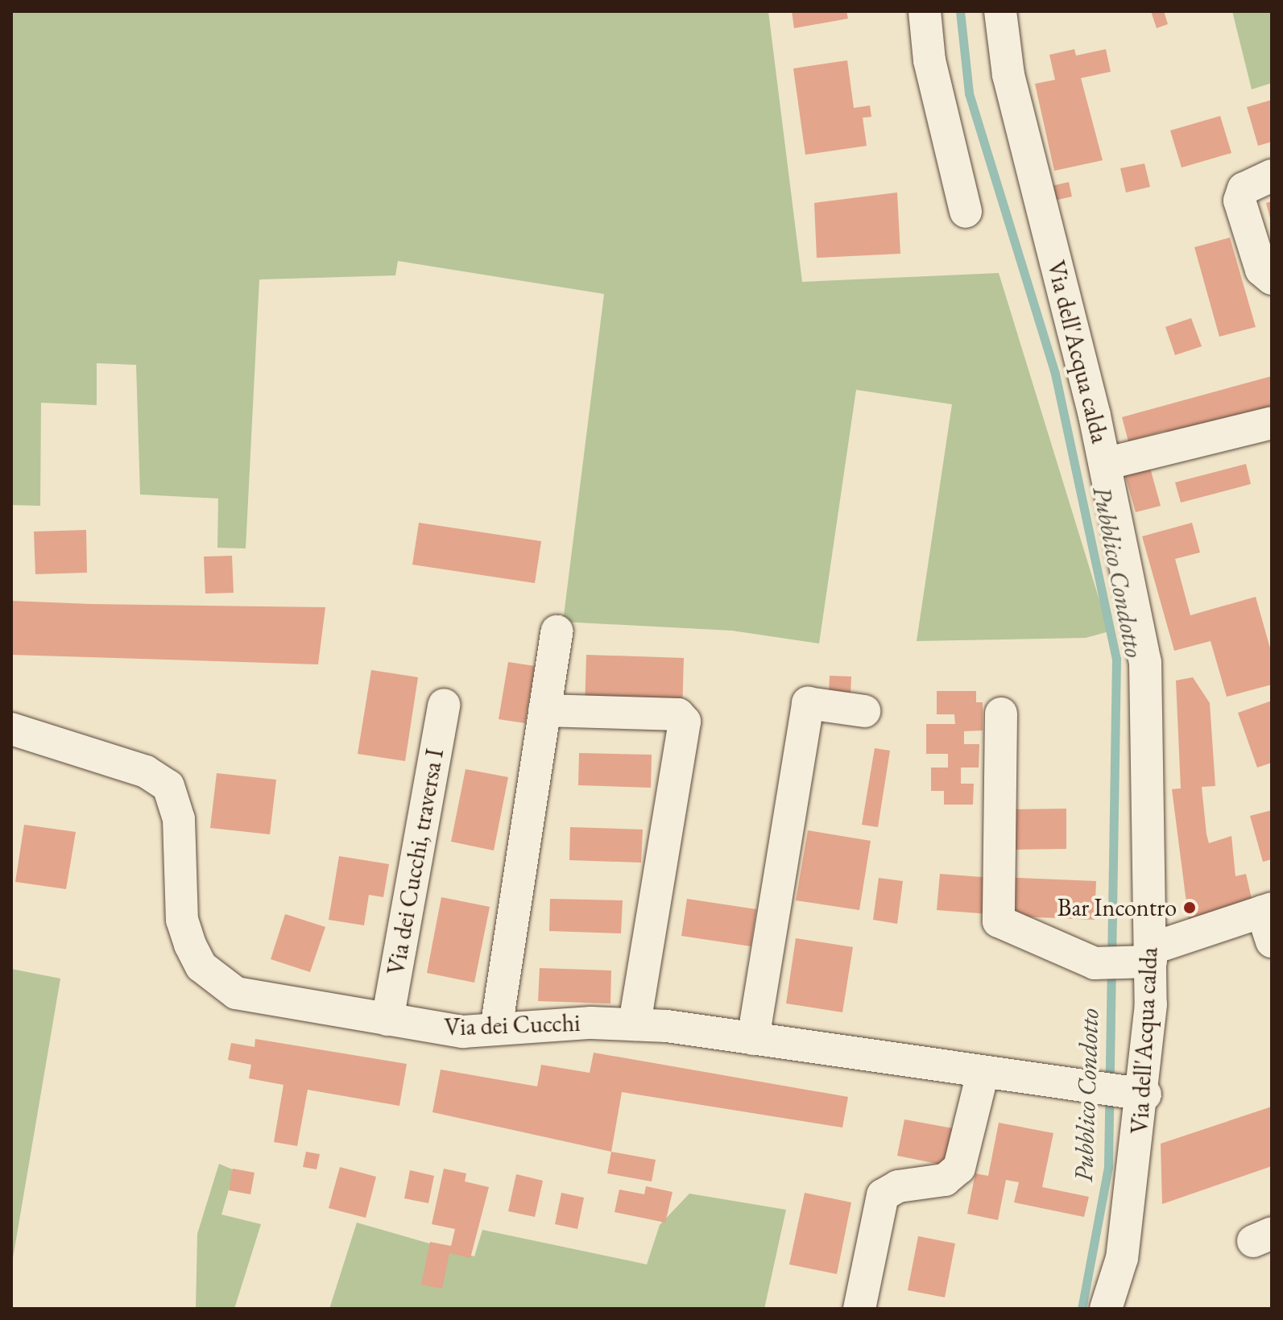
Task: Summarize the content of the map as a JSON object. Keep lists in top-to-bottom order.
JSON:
{
  "streets": {
    "street": ["Via dell'Acqua calda", "Via dei Cucchi, traversa I", "Via dei Cucchi"]
  },
  "crossings": [
    ["Via dell'Acqua calda", "Via dei Cucchi"],
    ["Via dei Cucchi, traversa I", "Via dei Cucchi"]
  ],
  "water": ["Pubblico Condotto"],
  "places": ["Bar Incontro"]
}
